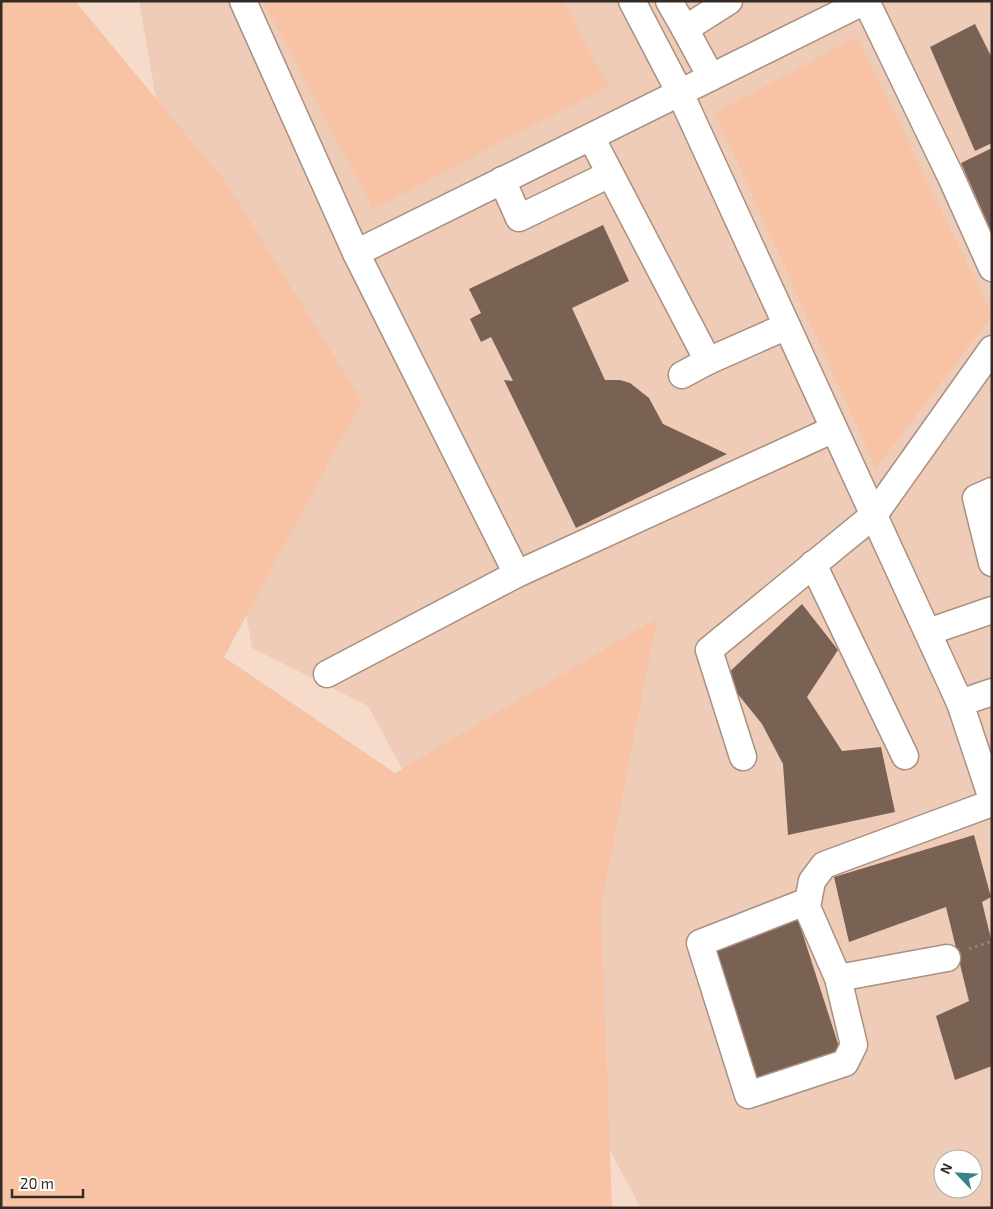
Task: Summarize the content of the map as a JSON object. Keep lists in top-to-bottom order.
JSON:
{
  "scale_bar": "20 m",
  "north": "top left"
}
